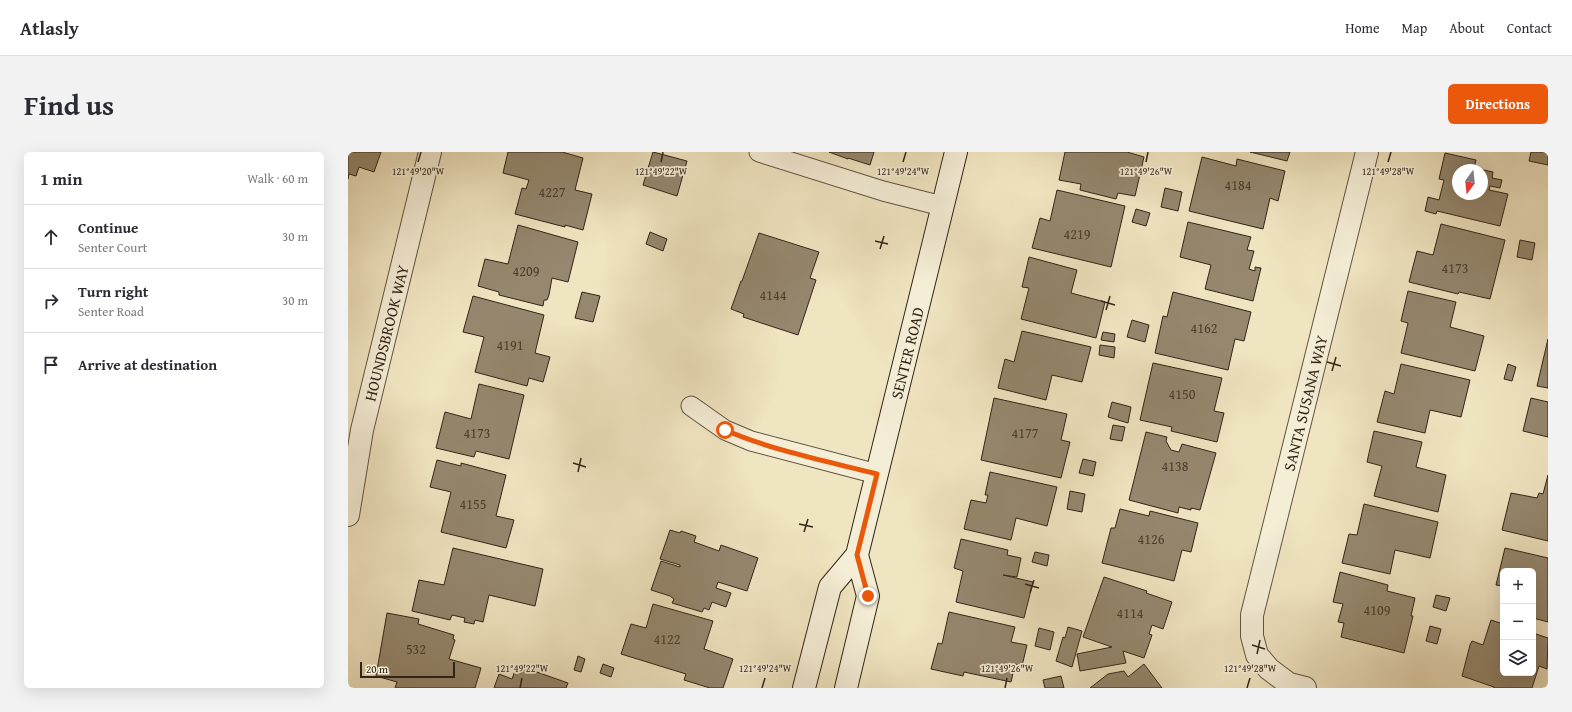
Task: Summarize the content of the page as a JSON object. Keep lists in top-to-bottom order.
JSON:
{
  "streets": {
    "street": ["HOUNDSBROOK WAY", "SENTER ROAD", "SANTA SUSANA WAY"]
  },
  "house_numbers": [
    "4184",
    "4227",
    "4219",
    "4173",
    "4209",
    "4144",
    "4162",
    "4191",
    "4150",
    "4173",
    "4177",
    "4138",
    "4155",
    "4126",
    "4109",
    "4114",
    "4122",
    "532"
  ],
  "scale_bar": "20 m",
  "north": "bottom",
  "page": {
    "header": "Atlasly",
    "nav": [
      "Home",
      "Map",
      "About",
      "Contact"
    ],
    "title": "Find us",
    "buttons": "Directions",
    "heading": ["1 min", "Walk · 60 m"],
    "list": [
      ["Continue", "Senter Court", "30 m"],
      ["Turn right", "Senter Road", "30 m"],
      "Arrive at destination"
    ],
    "map_buttons": ["+", "−"],
    "scale": "20 m"
  },
  "coordinates": [
    "121°49'20\"W",
    "121°49'22\"W",
    "121°49'24\"W",
    "121°49'26\"W",
    "121°49'28\"W"
  ]
}
